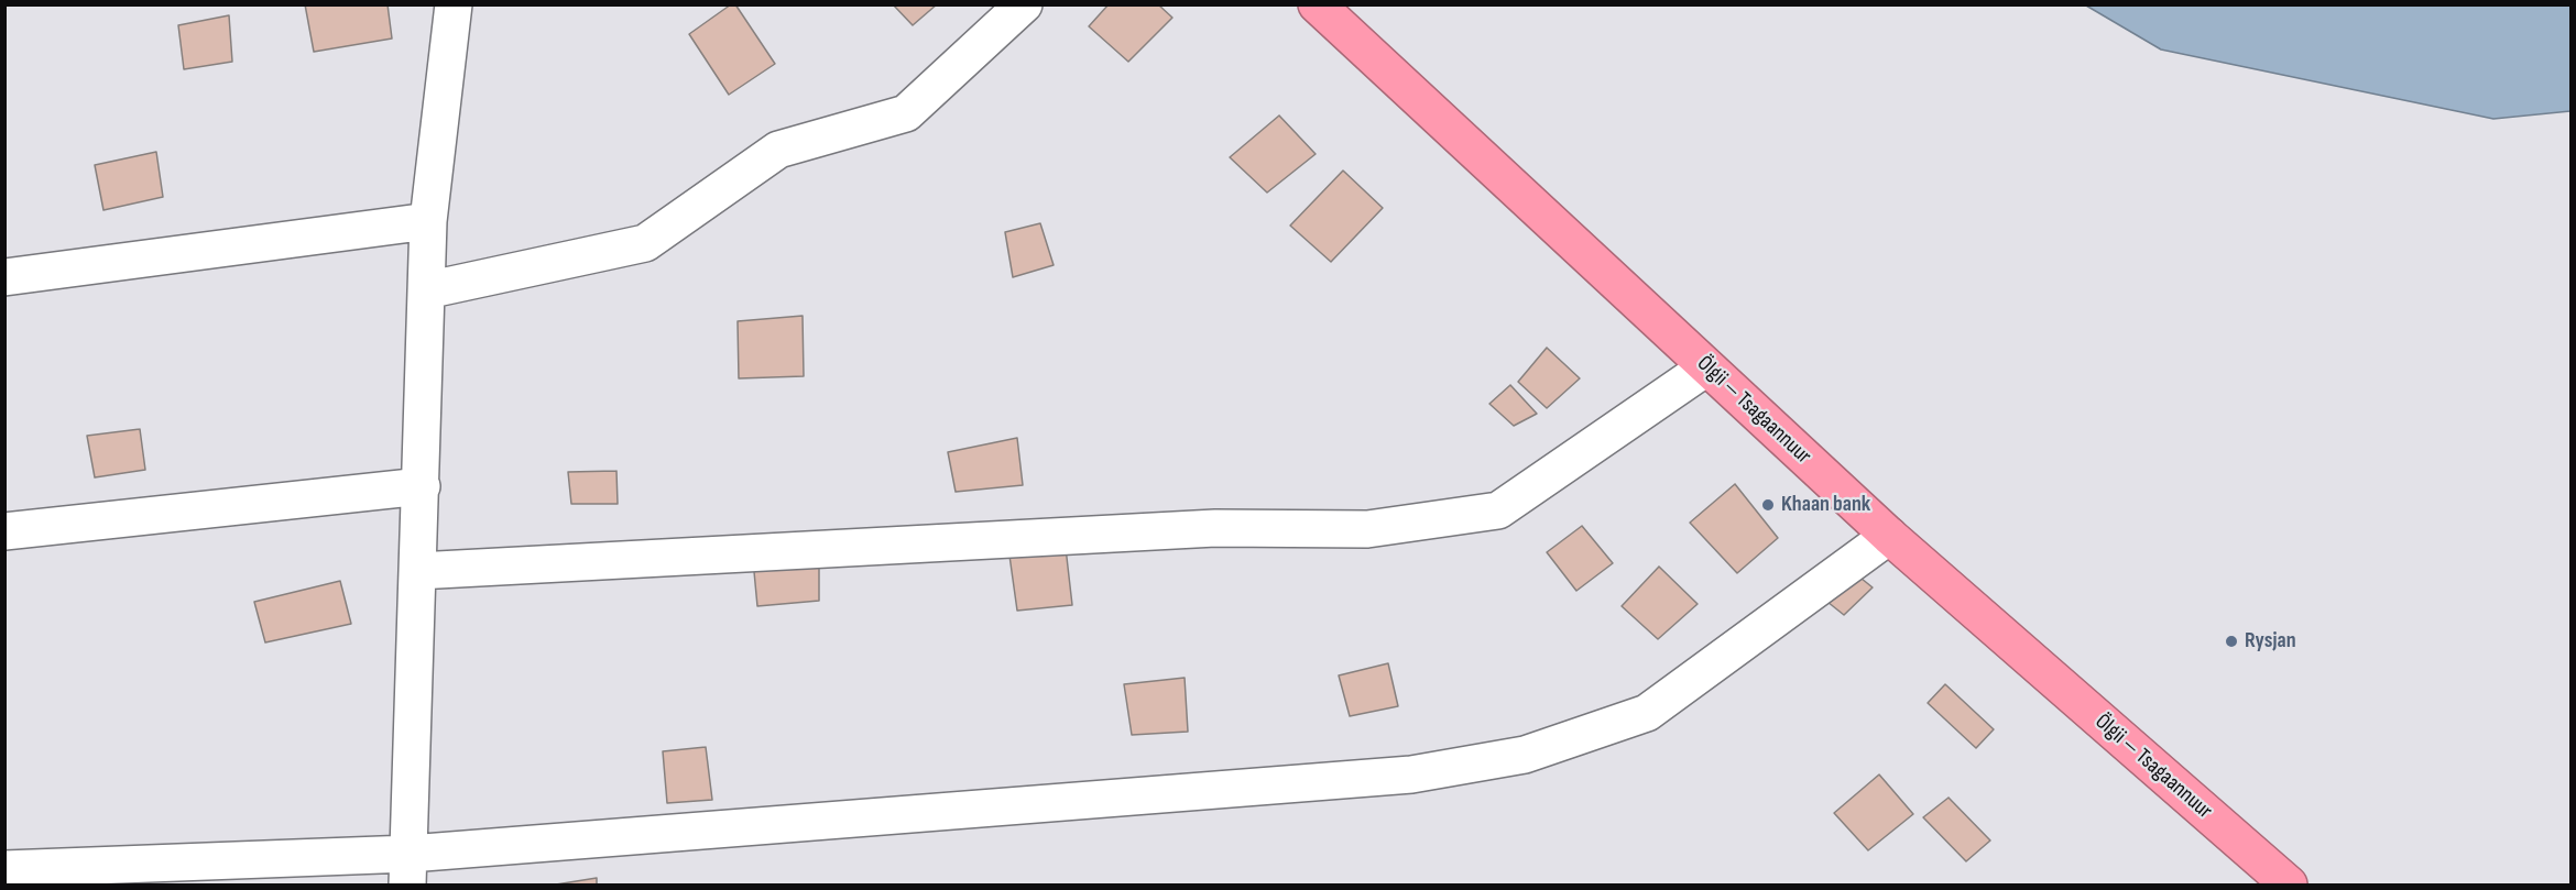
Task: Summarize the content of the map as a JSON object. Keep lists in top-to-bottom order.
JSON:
{
  "streets": {
    "highway": ["Ölgii — Tsagaannuur"]
  },
  "places": ["Khaan bank", "Rysjan"]
}
